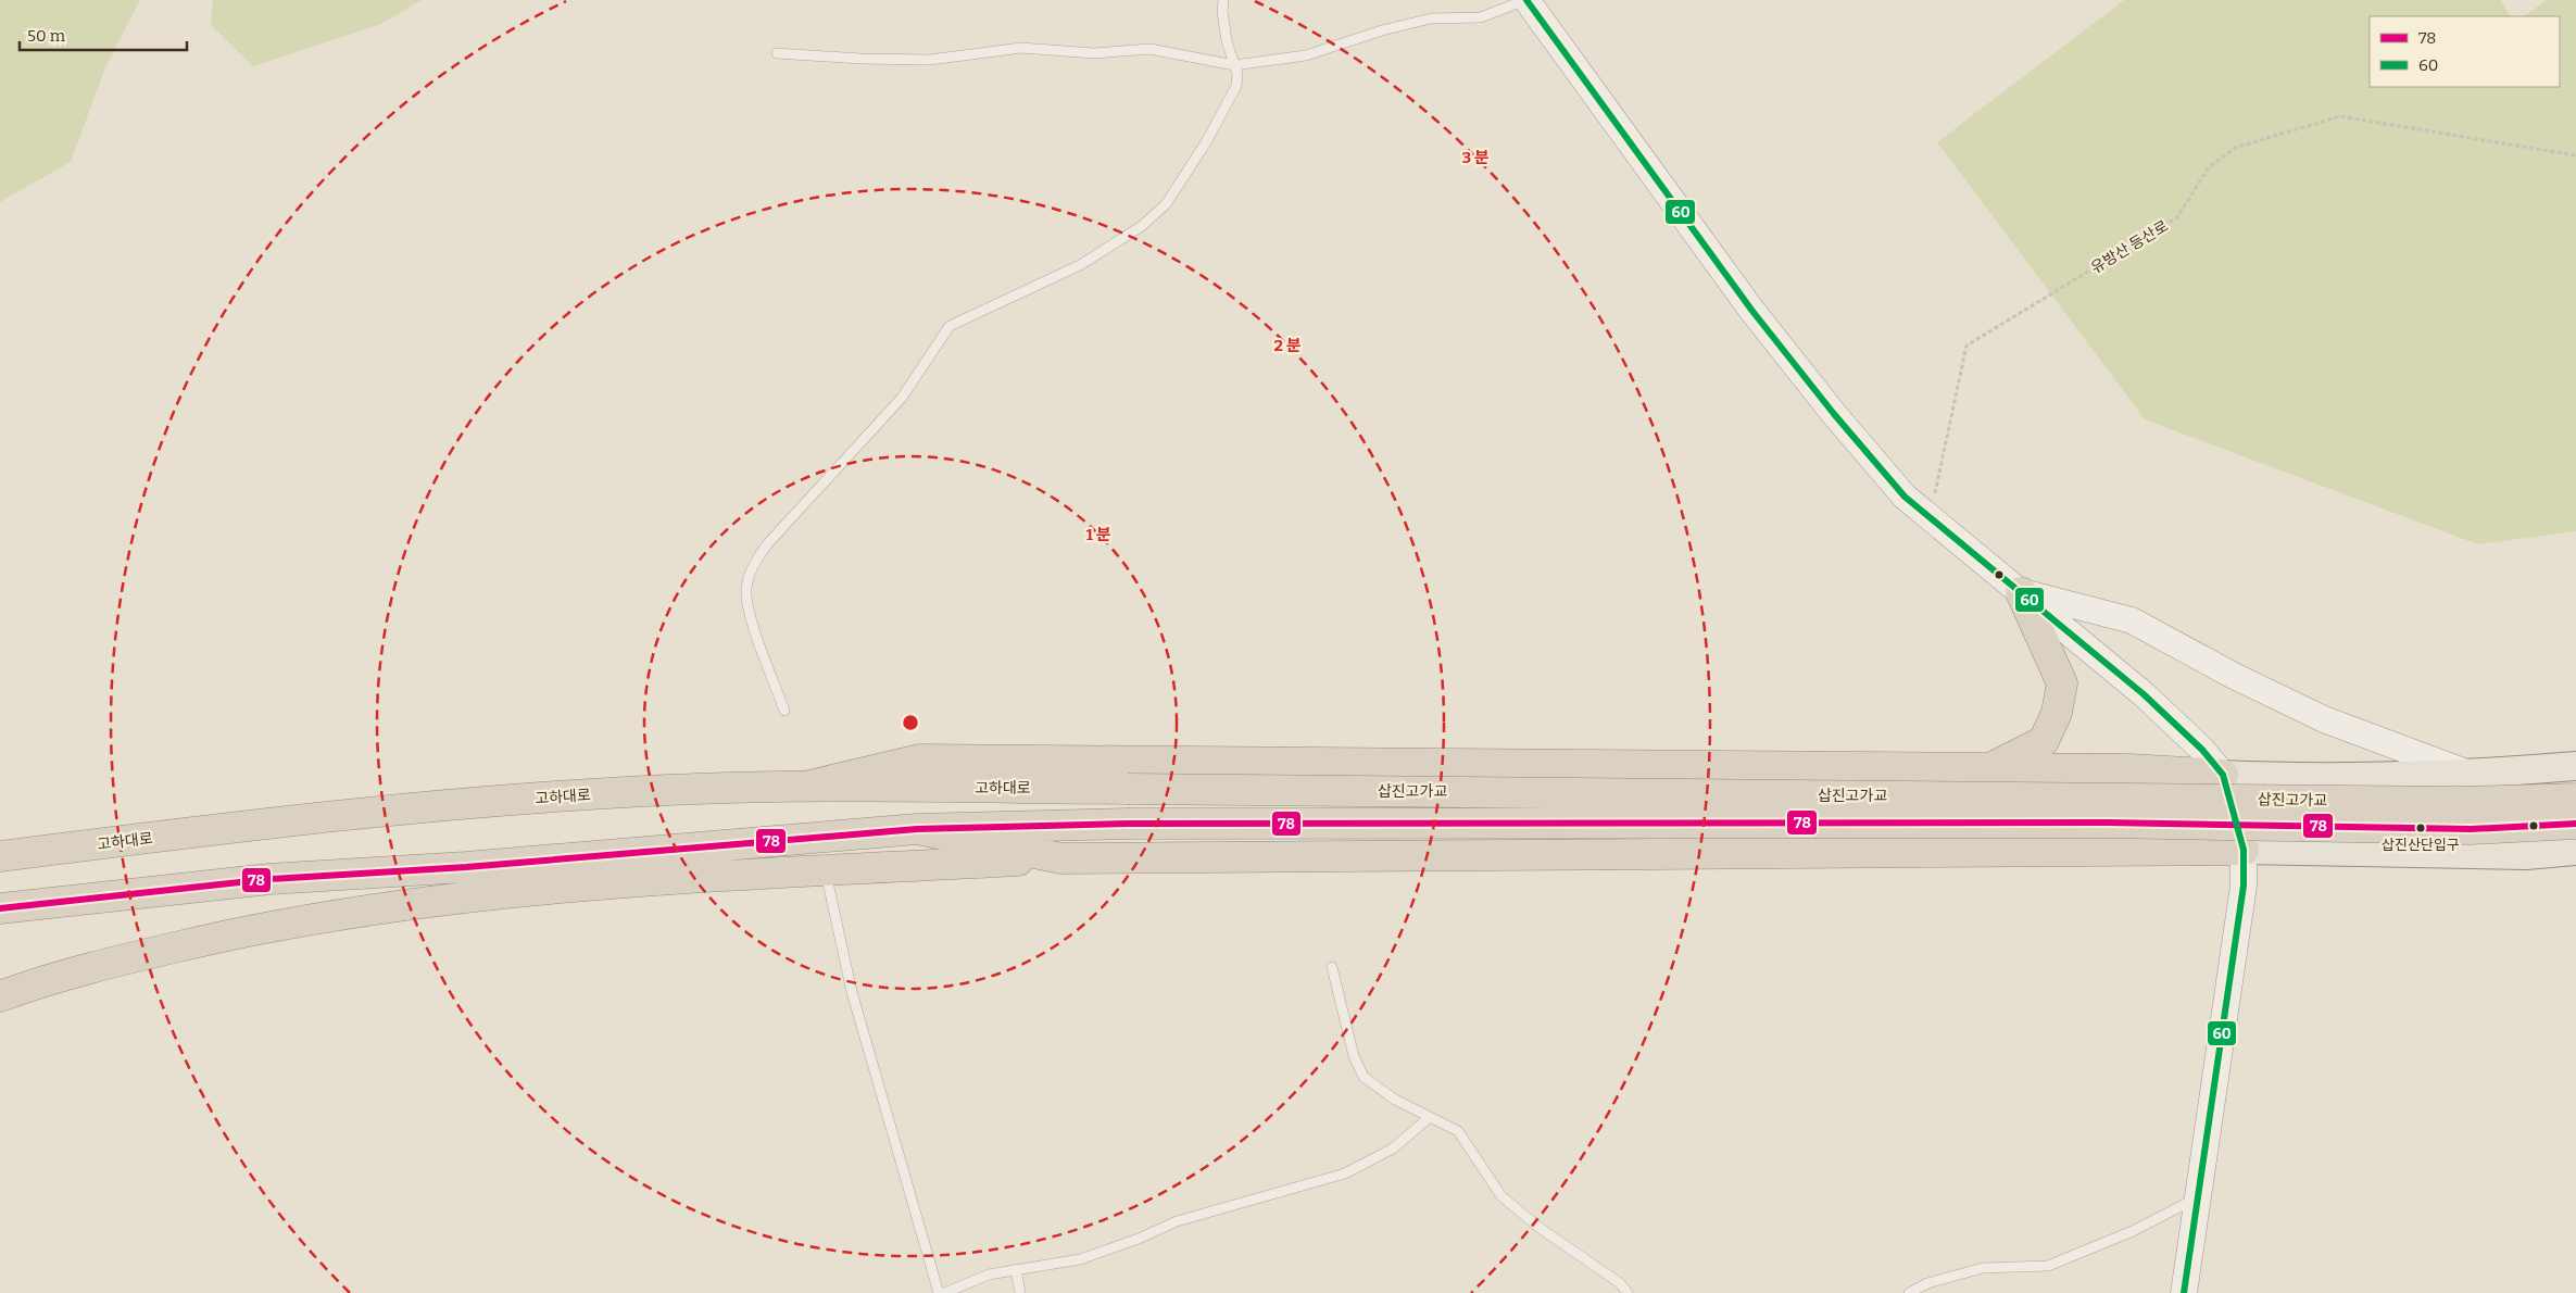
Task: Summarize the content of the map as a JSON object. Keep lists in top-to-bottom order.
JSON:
{
  "streets": {
    "highway": ["고하대로", "삽진고가교"],
    "path": ["유방산 등산로"]
  },
  "crossings": [
    ["고하대로", "삽진고가교"]
  ],
  "places": ["삽진산단입구"],
  "lines": ["transit line 60", "transit line 78"],
  "legend": ["78", "60"],
  "scale_bar": "50 m",
  "rings": ["3 분", "2 분", "1 분"]
}
